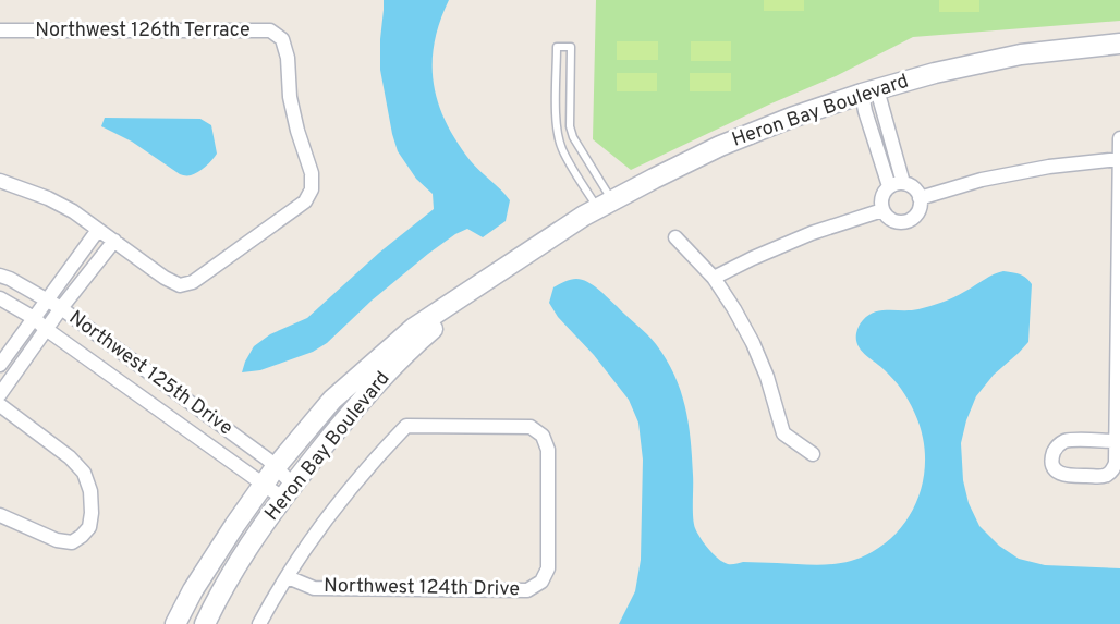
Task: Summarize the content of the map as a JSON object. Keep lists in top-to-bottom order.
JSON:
{
  "streets": {
    "street": [
      "Northwest 126th Terrace",
      "Heron Bay Boulevard",
      "Northwest 125th Drive",
      "Northwest 124th Drive"
    ]
  },
  "crossings": [
    ["Heron Bay Boulevard", "Northwest 125th Drive"]
  ]
}
